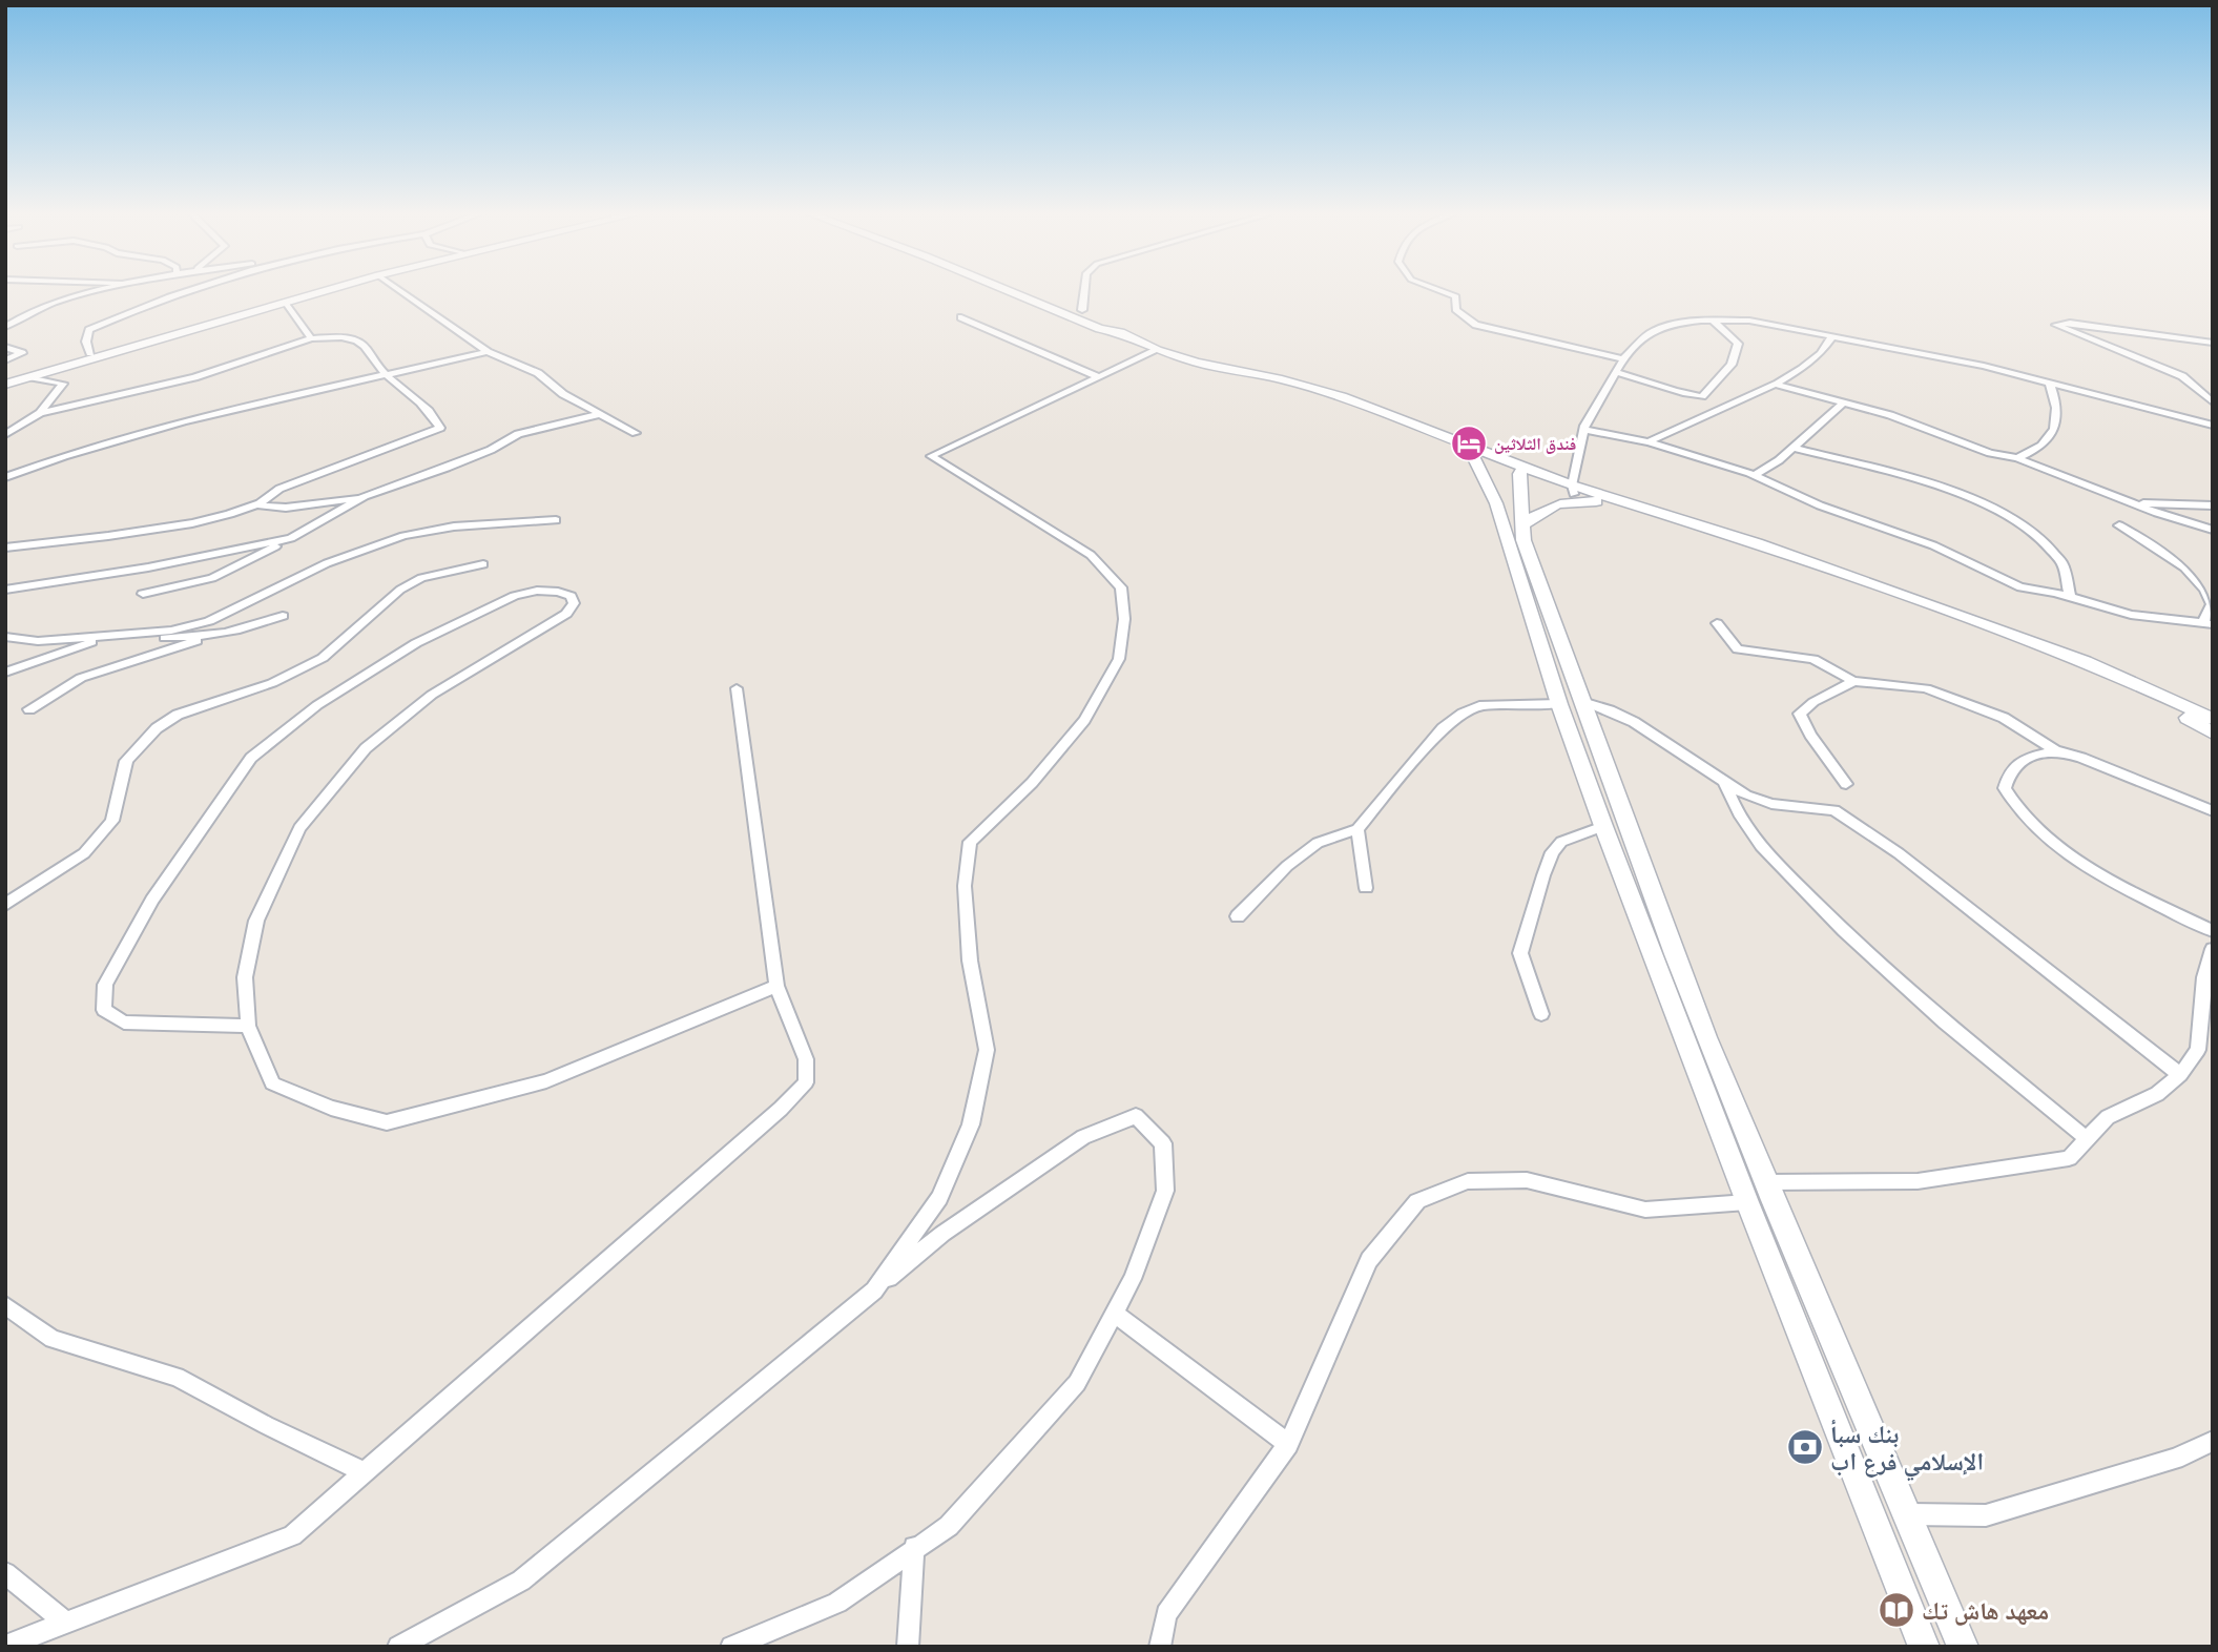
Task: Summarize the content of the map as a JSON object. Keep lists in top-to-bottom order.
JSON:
{
  "places": {
    "hotel": ["فندق الثلاثين"],
    "bank": ["بنك سبأ الإسلامي فرع اب"],
    "library": ["معهد هاش تك"]
  }
}
